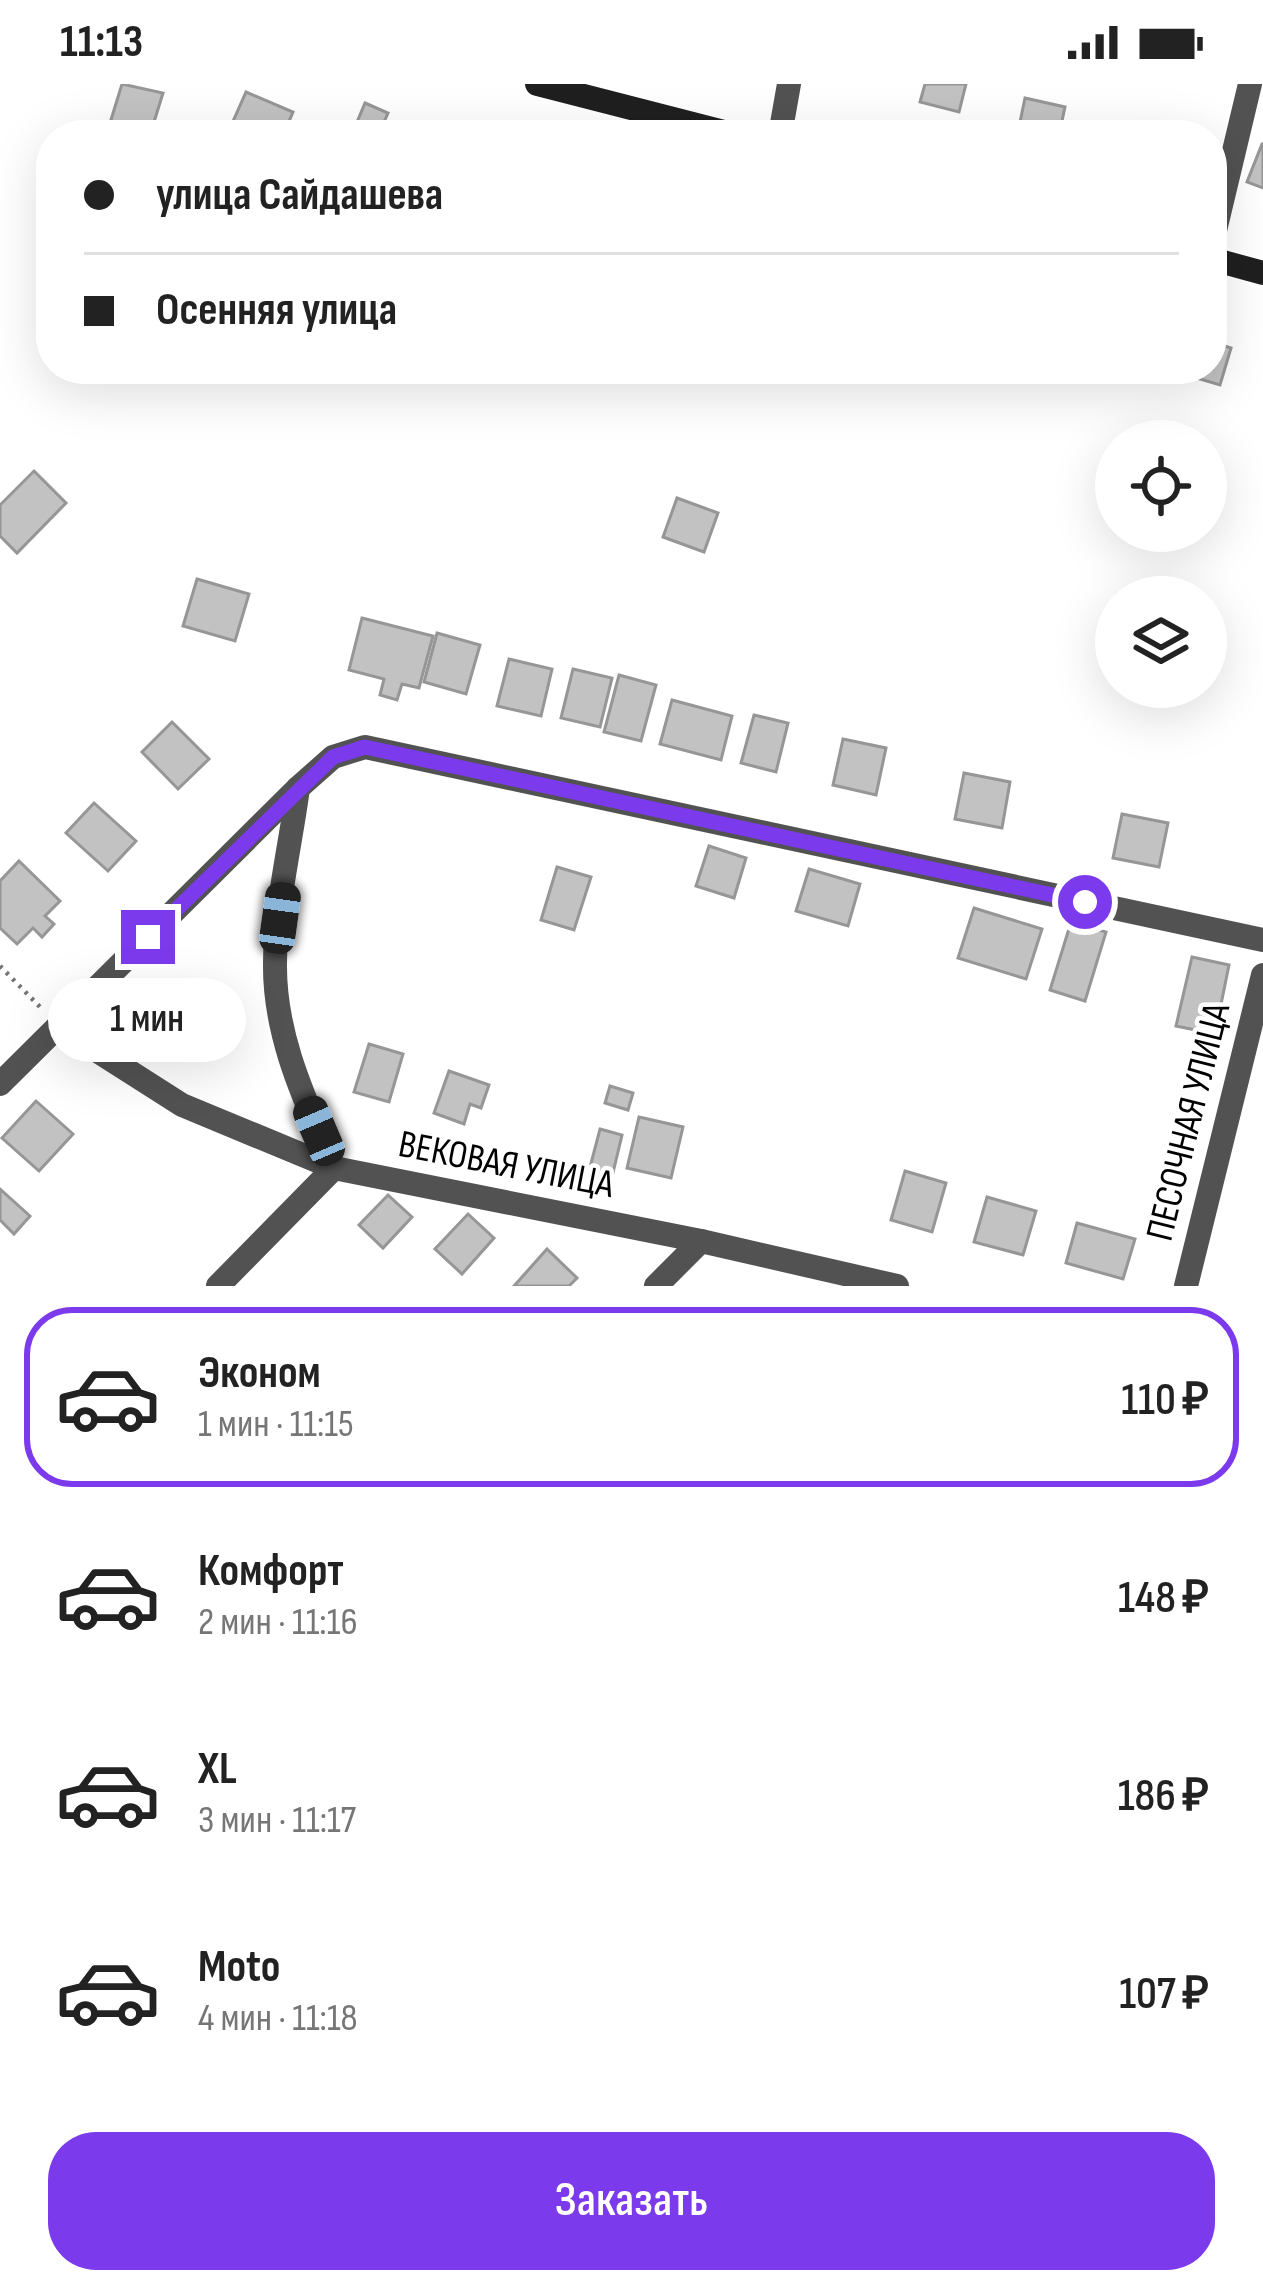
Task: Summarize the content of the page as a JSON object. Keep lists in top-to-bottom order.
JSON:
{
  "streets": {
    "street": ["ПЕСОЧНАЯ УЛИЦА", "ВЕКОВАЯ УЛИЦА"]
  },
  "page": {
    "status": "11:13",
    "banner": ["улица Сайдашева", "Осенняя улица"],
    "bubble": "1 мин",
    "list": [
      {
        "name": "Эконом",
        "note": "1 мин · 11:15",
        "value": "110 ₽"
      },
      {
        "name": "Комфорт",
        "note": "2 мин · 11:16",
        "value": "148 ₽"
      },
      {
        "name": "XL",
        "note": "3 мин · 11:17",
        "value": "186 ₽"
      },
      {
        "name": "Moto",
        "note": "4 мин · 11:18",
        "value": "107 ₽"
      }
    ],
    "buttons": "Заказать"
  }
}
